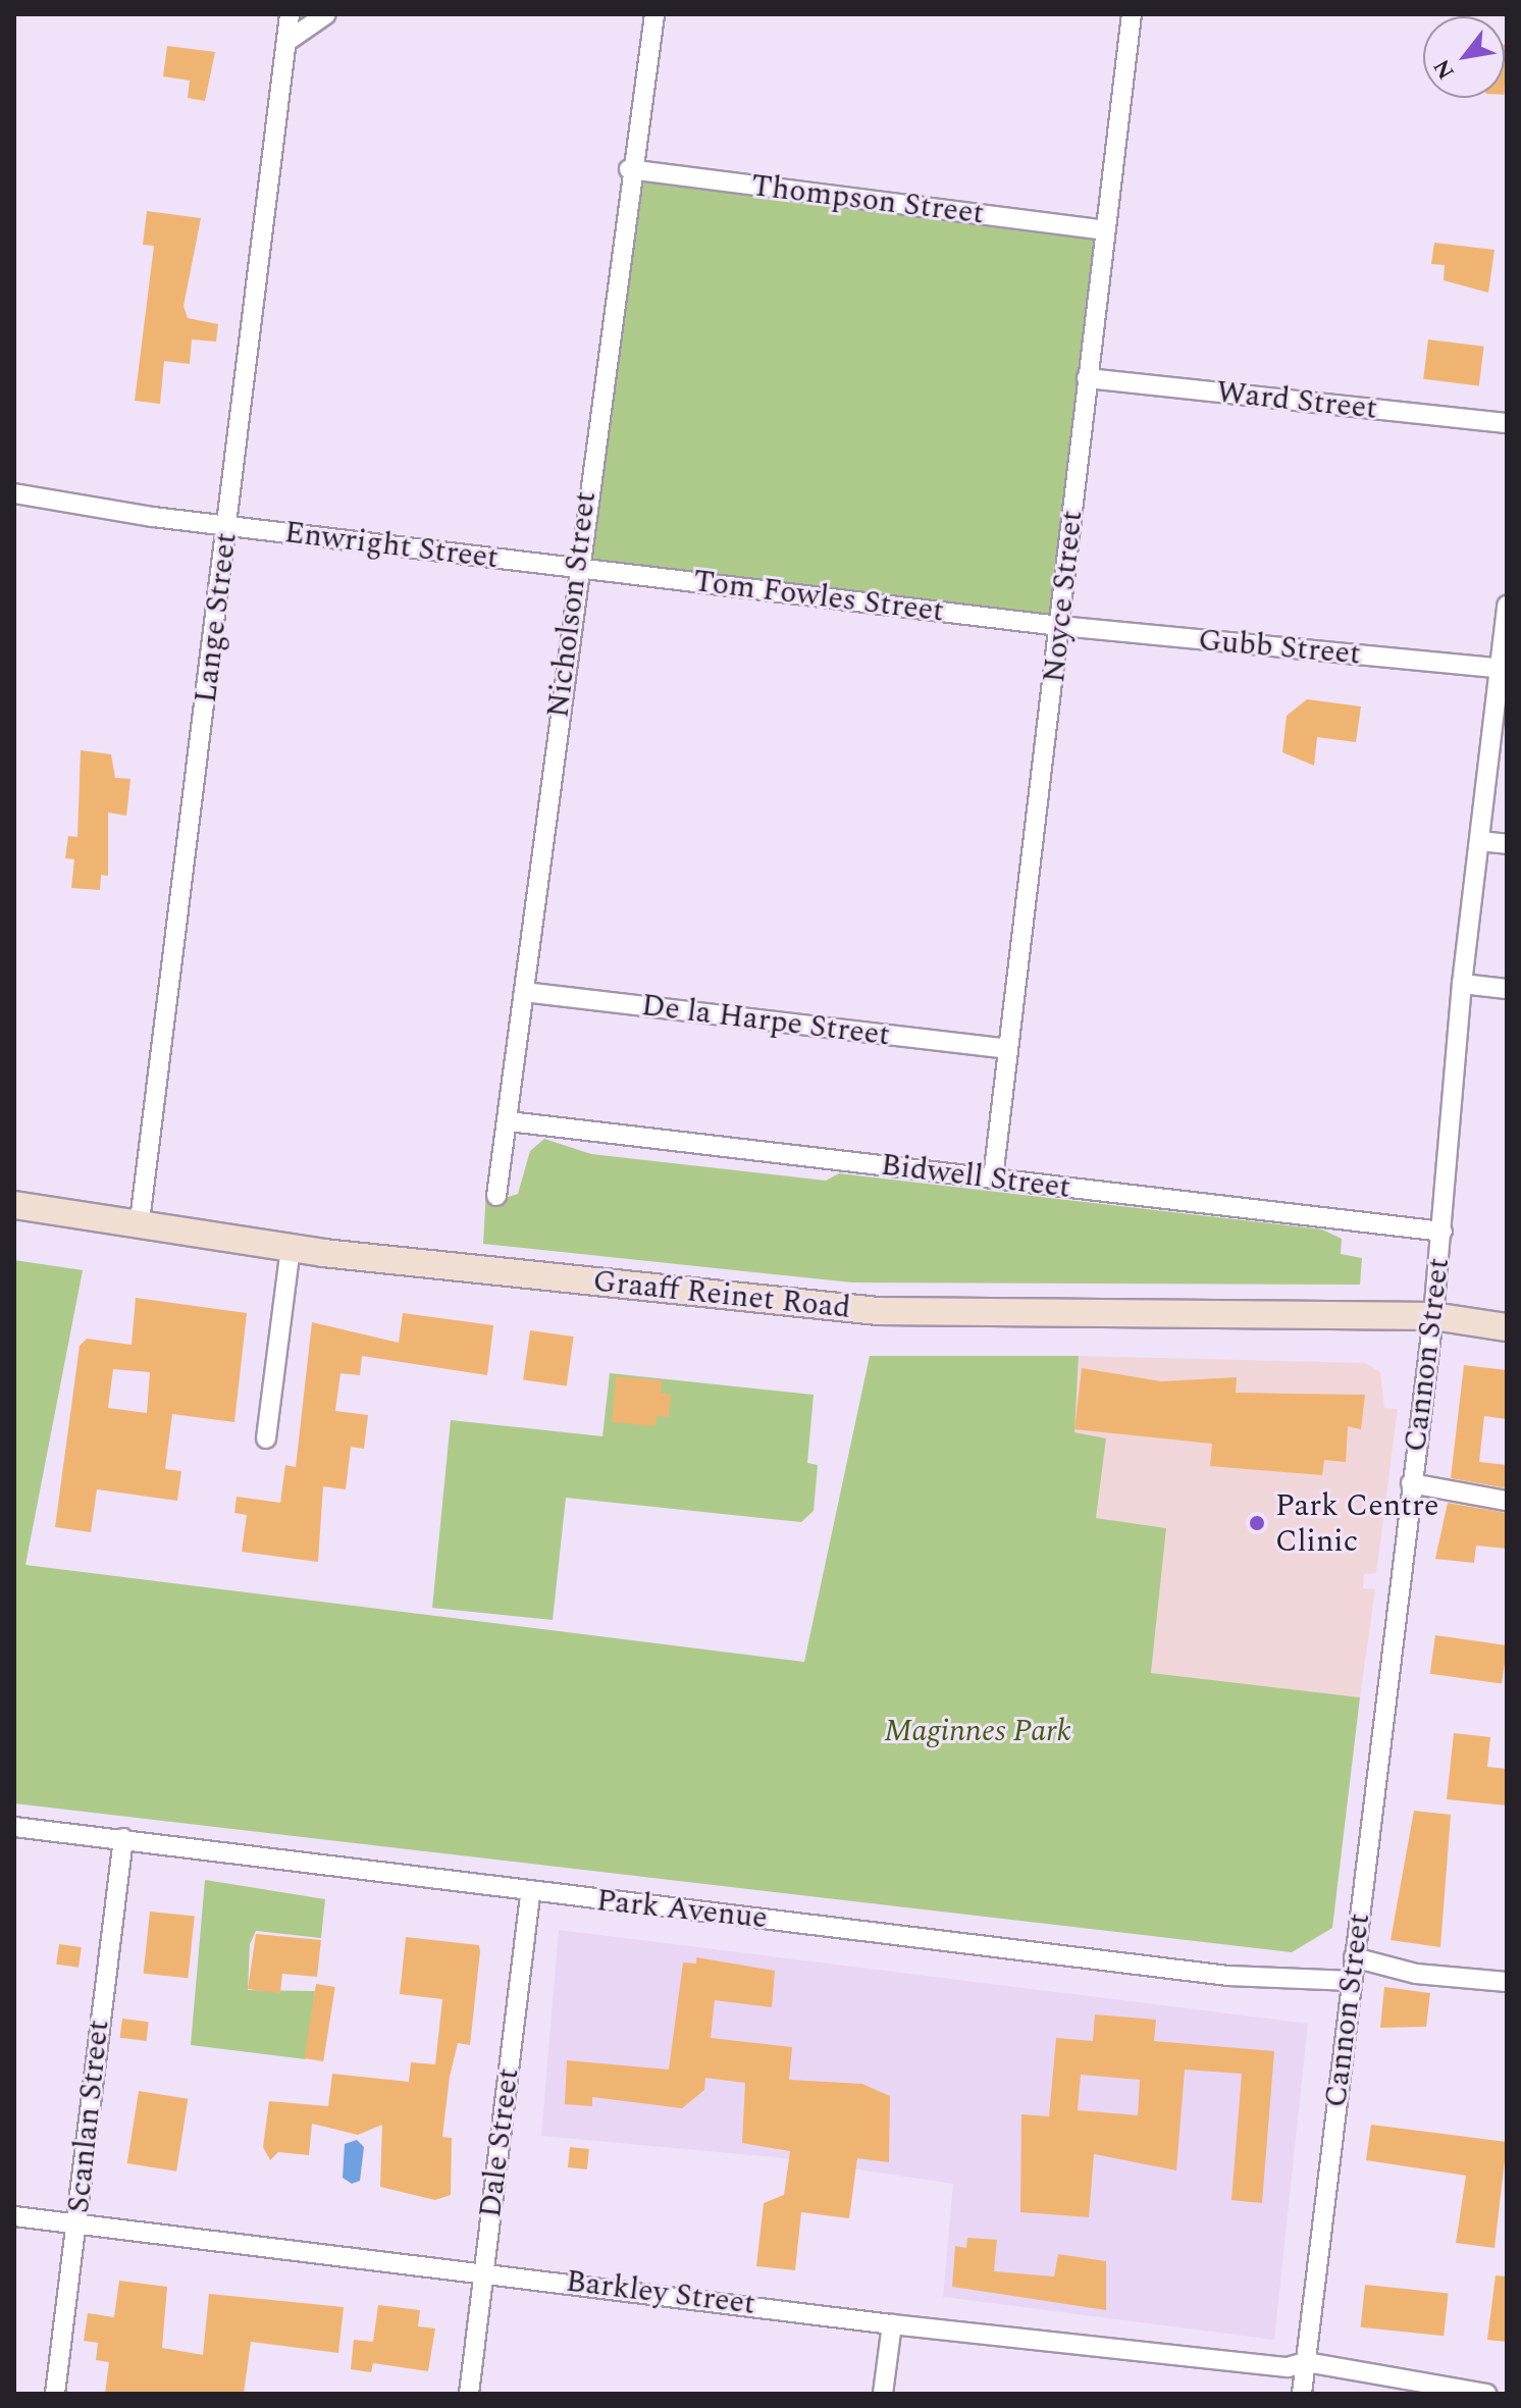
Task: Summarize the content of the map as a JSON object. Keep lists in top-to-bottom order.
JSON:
{
  "streets": {
    "main road": ["Graaff Reinet Road"],
    "street": [
      "Thompson Street",
      "Ward Street",
      "Enwright Street",
      "Tom Fowles Street",
      "Noyce Street",
      "Nicholson Street",
      "Lange Street",
      "Gubb Street",
      "De la Harpe Street",
      "Bidwell Street",
      "Cannon Street",
      "Park Avenue",
      "Scanlan Street",
      "Dale Street",
      "Barkley Street"
    ]
  },
  "crossings": [
    ["Thompson Street", "Noyce Street"],
    ["Thompson Street", "Nicholson Street"],
    ["Ward Street", "Noyce Street"],
    ["Enwright Street", "Tom Fowles Street"],
    ["Enwright Street", "Nicholson Street"],
    ["Enwright Street", "Lange Street"],
    ["Tom Fowles Street", "Noyce Street"],
    ["Tom Fowles Street", "Nicholson Street"],
    ["Tom Fowles Street", "Gubb Street"],
    ["Noyce Street", "Gubb Street"],
    ["Noyce Street", "De la Harpe Street"],
    ["Noyce Street", "Bidwell Street"],
    ["Nicholson Street", "De la Harpe Street"],
    ["Nicholson Street", "Bidwell Street"],
    ["Lange Street", "Graaff Reinet Road"],
    ["Gubb Street", "Cannon Street"],
    ["Bidwell Street", "Cannon Street"],
    ["Graaff Reinet Road", "Cannon Street"],
    ["Cannon Street", "Park Avenue"],
    ["Cannon Street", "Barkley Street"],
    ["Park Avenue", "Scanlan Street"],
    ["Park Avenue", "Dale Street"],
    ["Scanlan Street", "Barkley Street"],
    ["Dale Street", "Barkley Street"]
  ],
  "parks": ["Maginnes Park"],
  "places": ["Park Centre Clinic"],
  "north": "bottom left"
}
